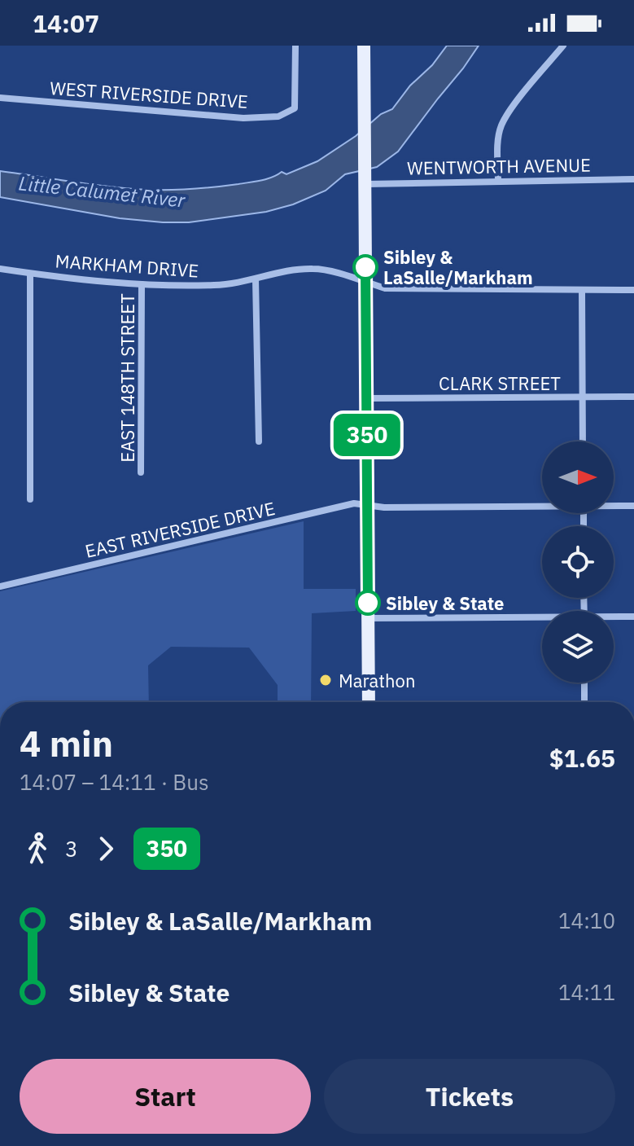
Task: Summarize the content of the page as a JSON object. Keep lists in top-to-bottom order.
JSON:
{
  "streets": {
    "street": [
      "WEST RIVERSIDE DRIVE",
      "WENTWORTH AVENUE",
      "MARKHAM DRIVE",
      "EAST 148TH STREET",
      "CLARK STREET",
      "EAST RIVERSIDE DRIVE"
    ]
  },
  "crossings": [
    ["MARKHAM DRIVE", "EAST 148TH STREET"]
  ],
  "water": ["Little Calumet River"],
  "places": ["Sibley & LaSalle/Markham", "Sibley & State", "Marathon"],
  "lines": ["bus line 350"],
  "north": "right",
  "page": {
    "status": "14:07",
    "on_map": "350",
    "heading": ["4 min", "14:07 – 14:11 · Bus", "$1.65"],
    "legs": ["3", "350"],
    "list": [
      {
        "name": "Sibley & LaSalle/Markham",
        "value": "14:10"
      },
      {
        "name": "Sibley & State",
        "value": "14:11"
      }
    ],
    "buttons": ["Start", "Tickets"]
  }
}
